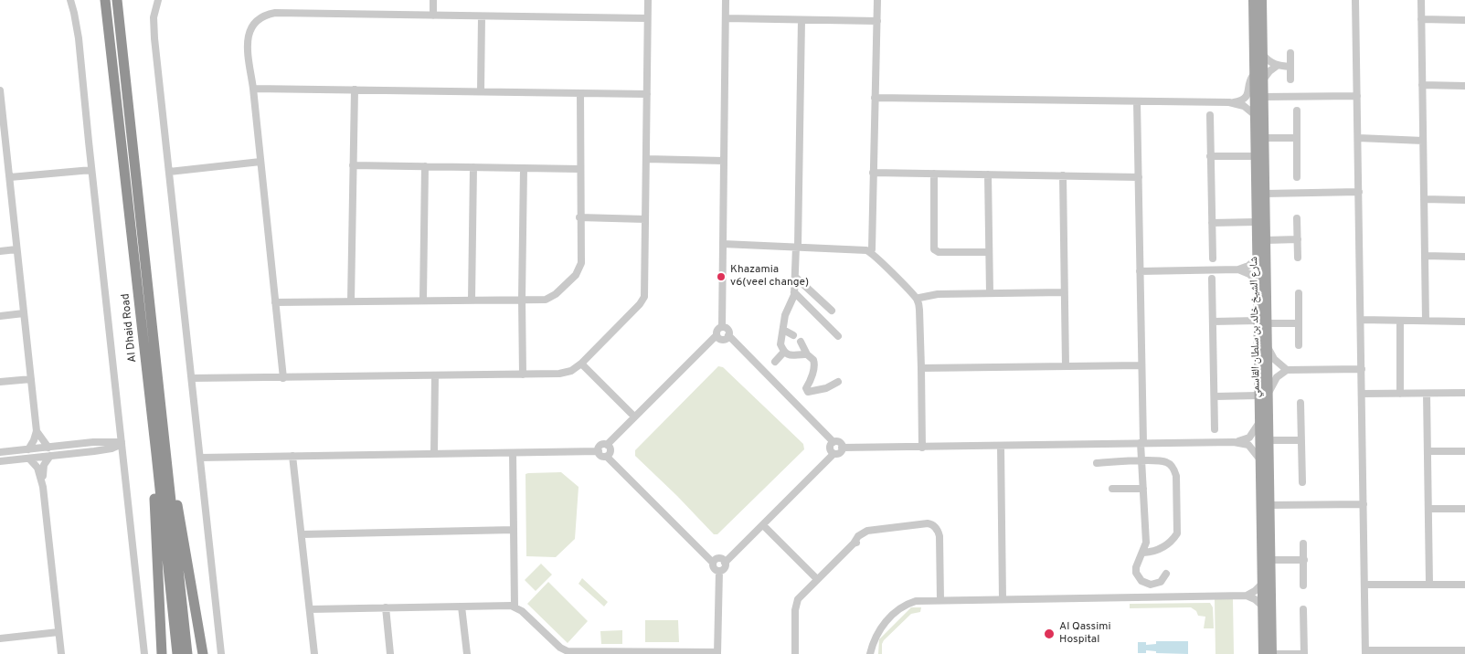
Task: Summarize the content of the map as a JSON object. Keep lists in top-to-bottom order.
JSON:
{
  "streets": {
    "highway": ["Al Dhaid Road"],
    "main road": ["شارع الشيخ خالد بن سلطان القاسمي"]
  },
  "places": ["Khazamia v6(veel change)", "Al Qassimi Hospital"]
}
